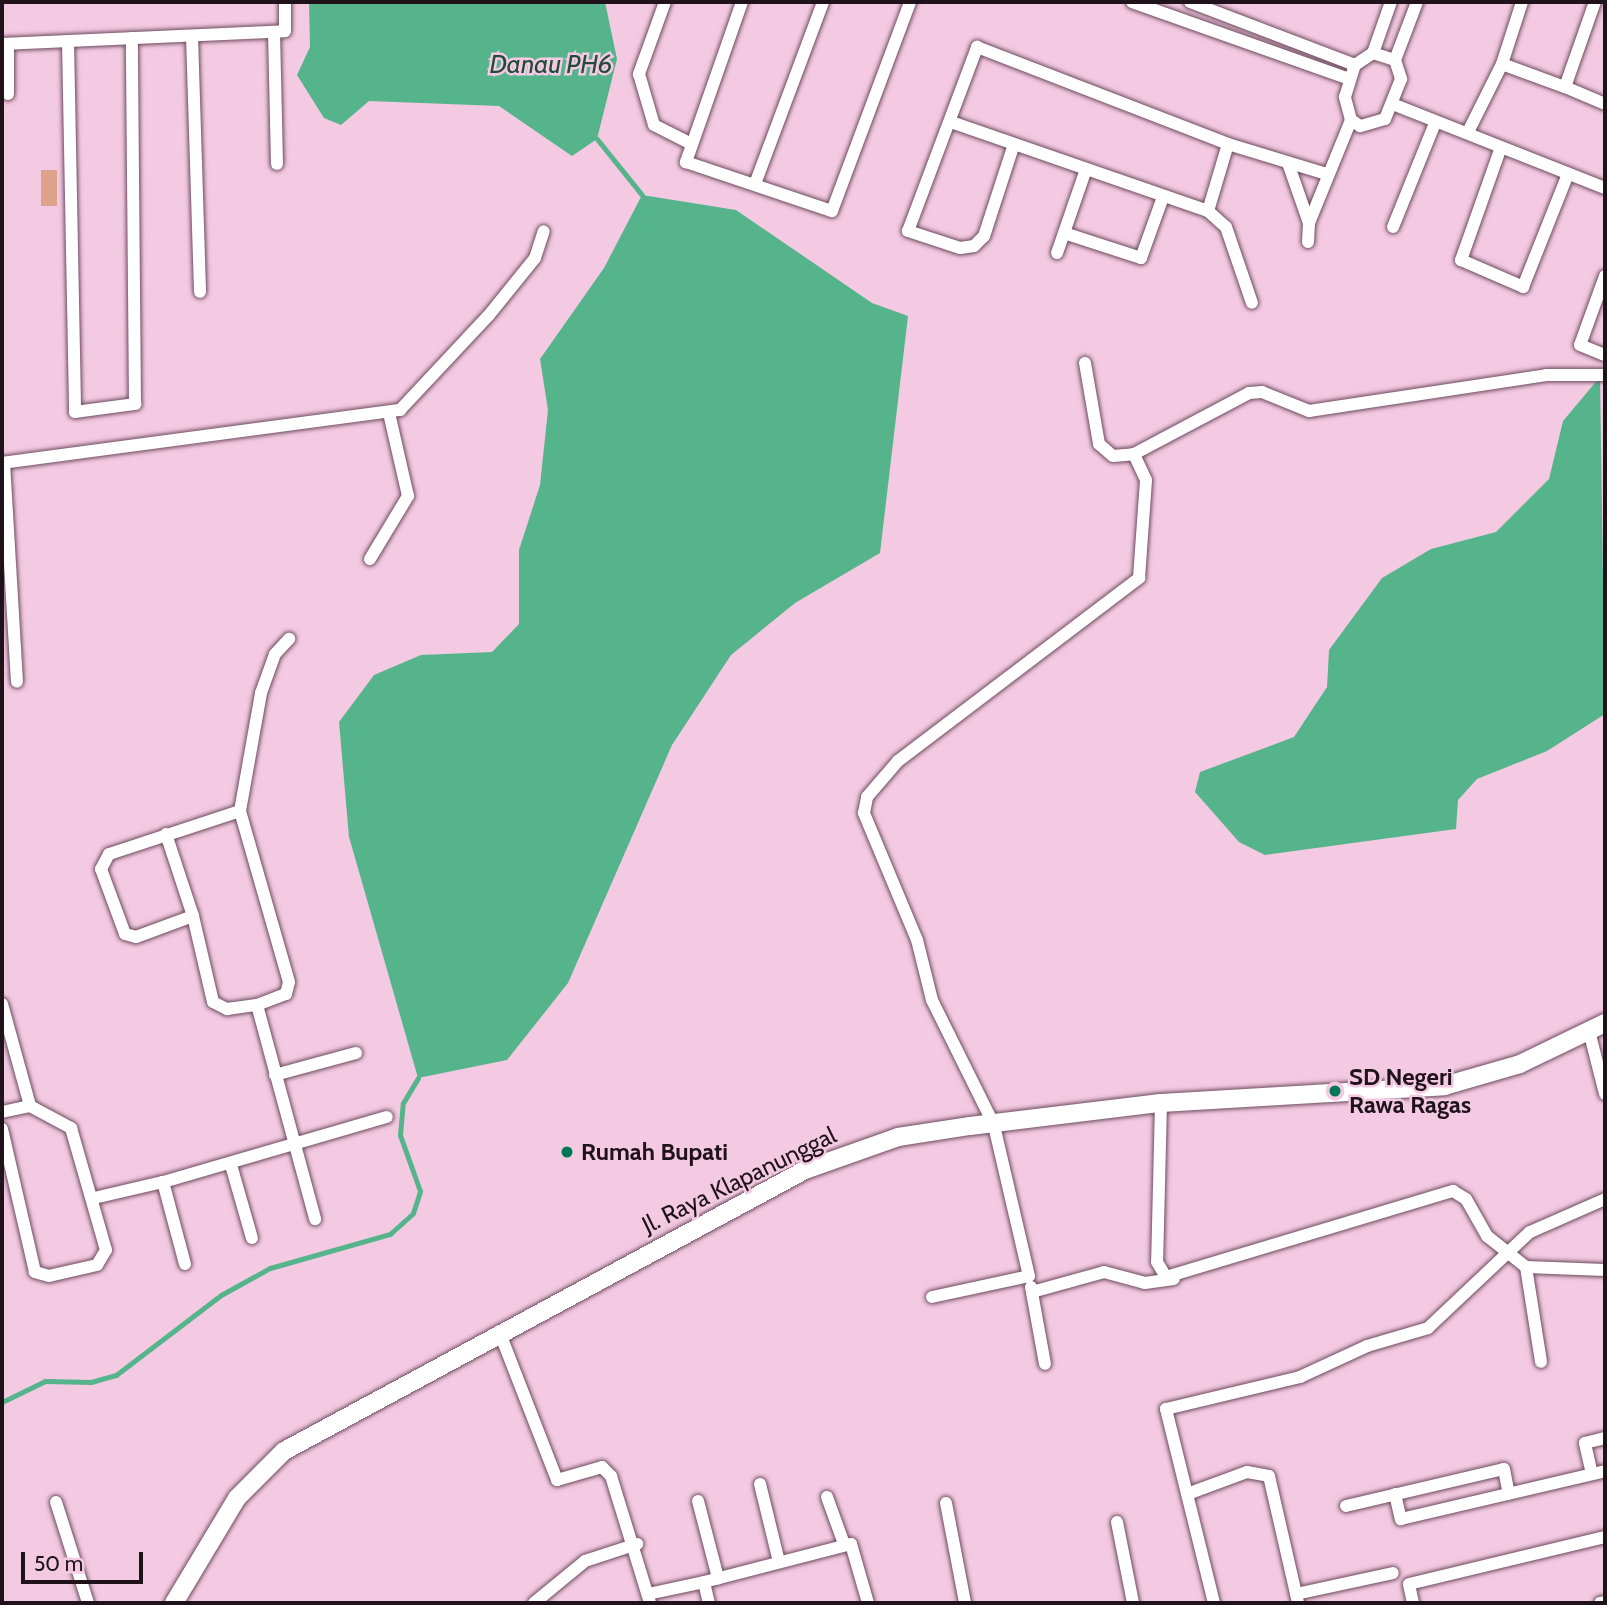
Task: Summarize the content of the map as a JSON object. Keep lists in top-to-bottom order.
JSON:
{
  "streets": {
    "street": ["Jl. Raya Klapanunggal"]
  },
  "water": ["Danau PH6"],
  "places": ["SD Negeri Rawa Ragas", "Rumah Bupati"],
  "scale_bar": "50 m"
}
